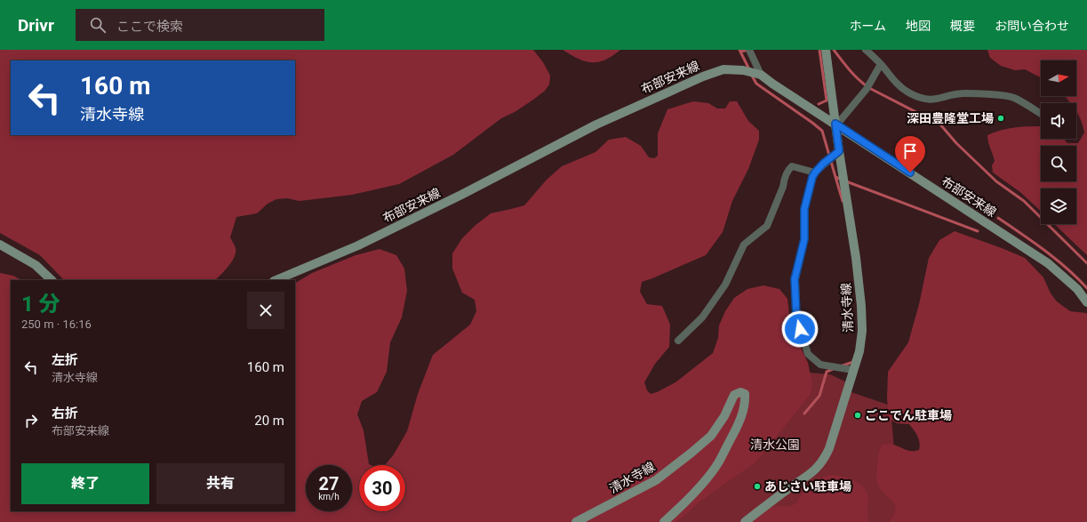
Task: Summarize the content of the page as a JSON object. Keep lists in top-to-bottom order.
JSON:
{
  "streets": {
    "main road": ["布部安来線", "清水寺線"]
  },
  "crossings": [
    ["布部安来線", "清水寺線"]
  ],
  "parks": ["清水公園"],
  "places": ["深田豊隆堂工場", "ごこでん駐車場", "あじさい駐車場"],
  "north": "right",
  "page": {
    "header": "Drivr",
    "search": "ここで検索",
    "nav": [
      "ホーム",
      "地図",
      "概要",
      "お問い合わせ"
    ],
    "turn": ["160 m", "清水寺線"],
    "heading": ["1 分", "250 m · 16:16"],
    "list": [
      {
        "name": "左折",
        "note": "清水寺線",
        "value": "160 m"
      },
      {
        "name": "右折",
        "note": "布部安来線",
        "value": "20 m"
      }
    ],
    "buttons": ["終了", "共有"],
    "speed": "27 km/h",
    "limit": "30"
  }
}
